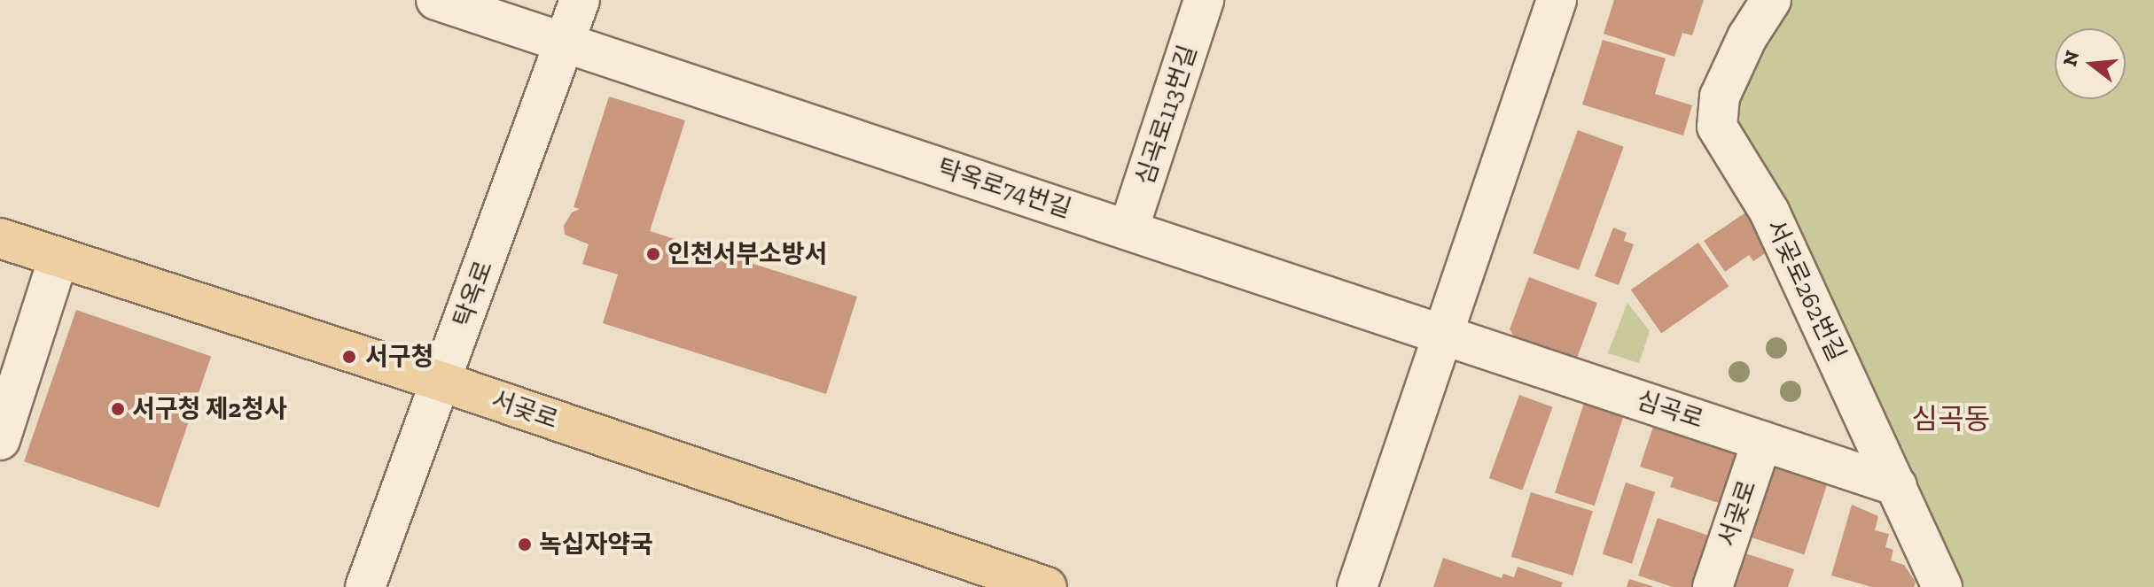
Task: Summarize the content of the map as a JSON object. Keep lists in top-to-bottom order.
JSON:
{
  "streets": {
    "main road": ["서곶로"],
    "street": [
      "심곡로113번길",
      "탁옥로74번길",
      "서곶로262번길",
      "탁옥로",
      "심곡로"
    ]
  },
  "crossings": [
    ["심곡로113번길", "탁옥로74번길"],
    ["탁옥로74번길", "탁옥로"],
    ["탁옥로74번길", "심곡로"],
    ["서곶로262번길", "심곡로"],
    ["탁옥로", "서곶로"],
    ["서곶로", "심곡로"]
  ],
  "districts": ["심곡동"],
  "places": [
    "인천서부소방서",
    "서구청",
    "서구청 제2청사",
    "녹십자약국"
  ],
  "north": "left"
}
